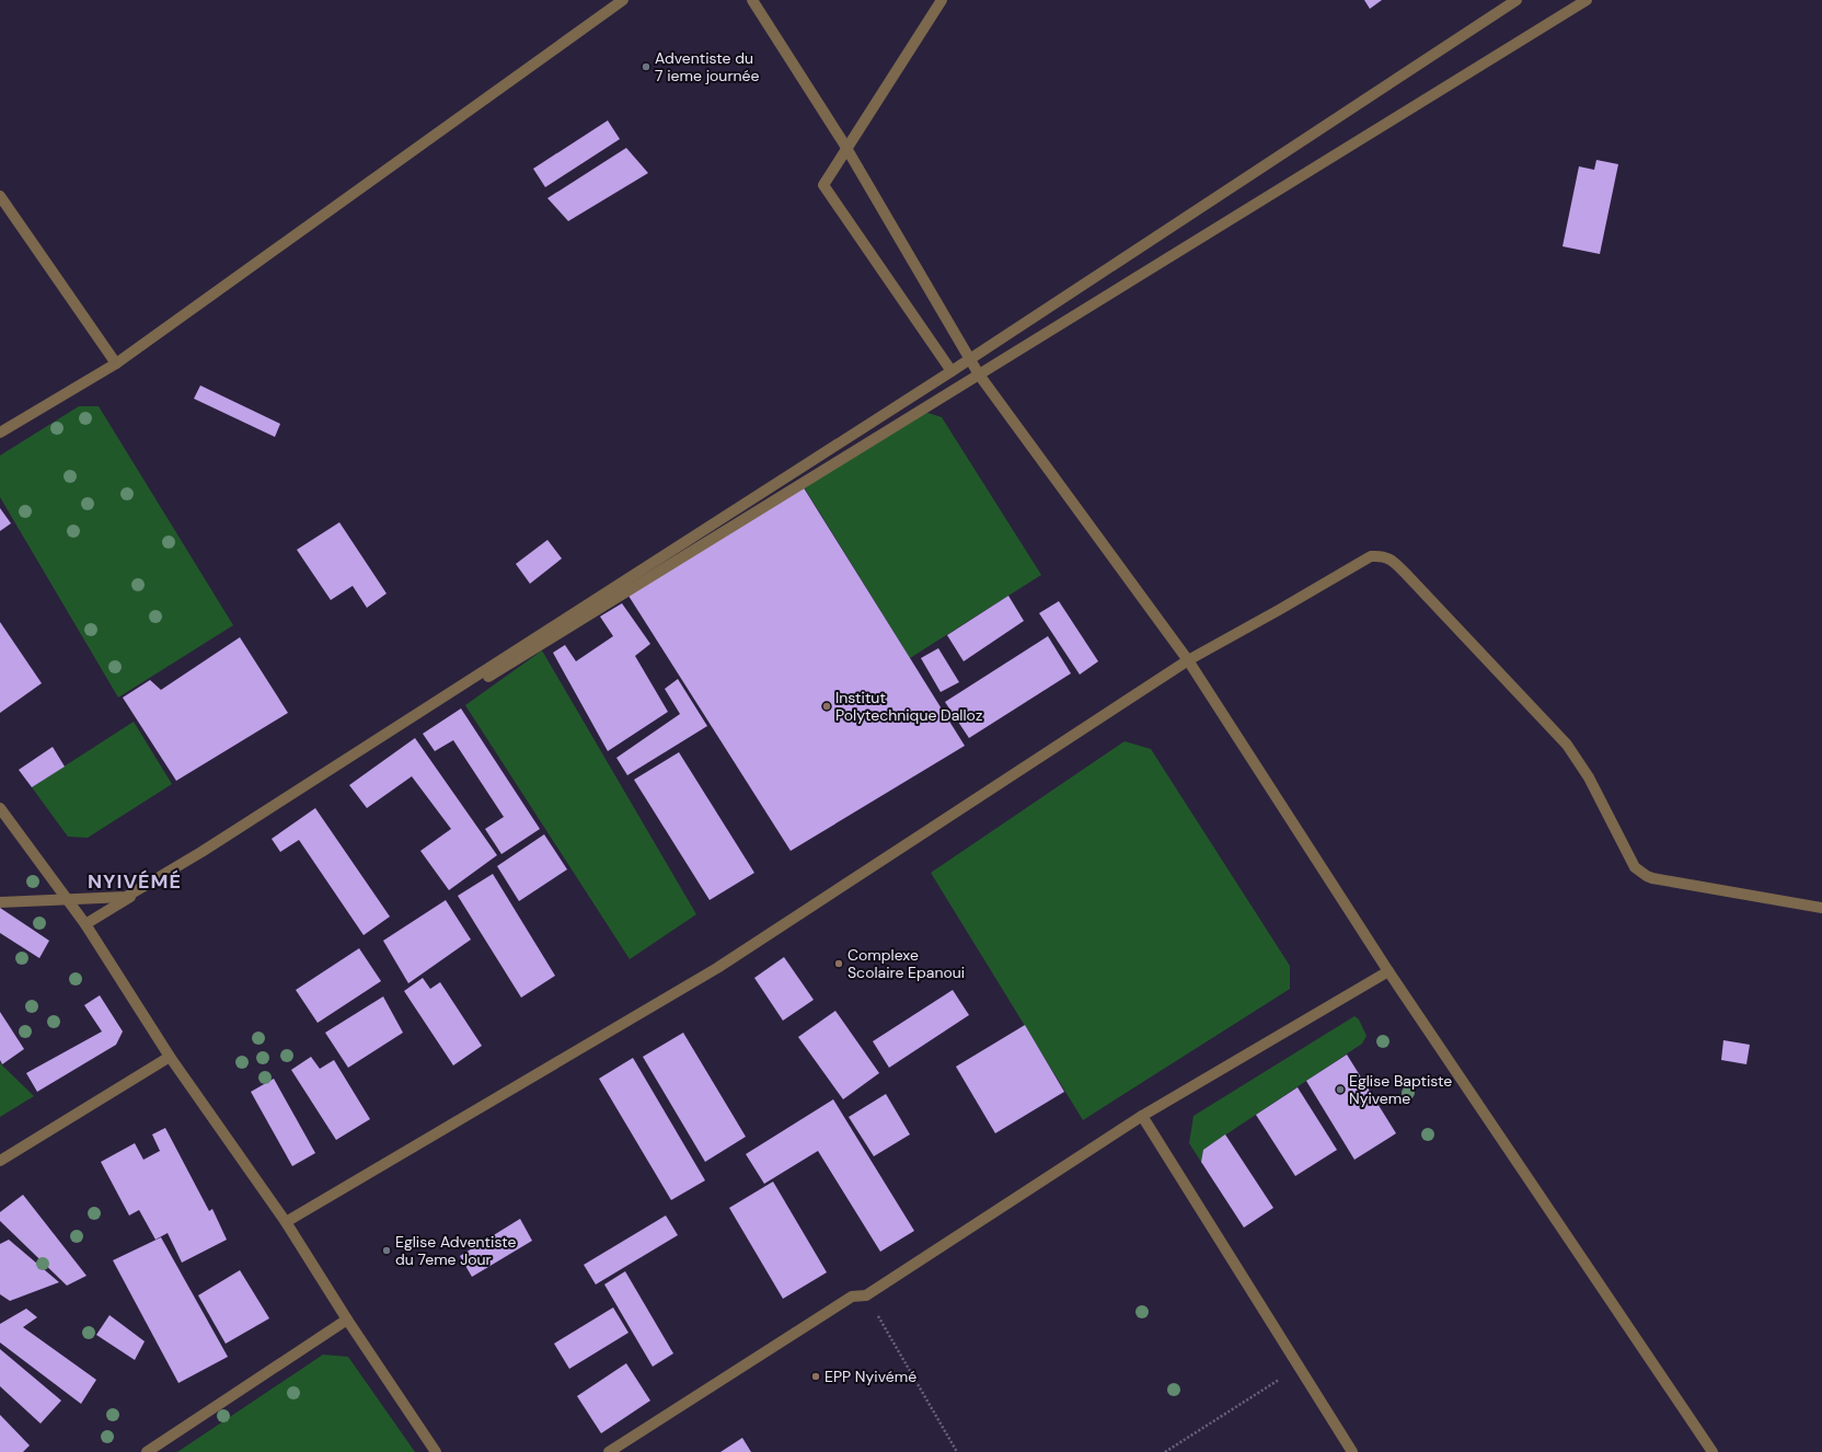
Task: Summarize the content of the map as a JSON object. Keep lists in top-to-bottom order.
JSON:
{
  "districts": ["NYIVÉMÉ"],
  "places": [
    "Adventiste du 7 ieme journée",
    "Institut Polytechnique Dalloz",
    "Complexe Scolaire Epanoui",
    "Eglise Baptiste Nyiveme",
    "Eglise Adventiste du 7eme Jour",
    "EPP Nyivémé"
  ]
}
